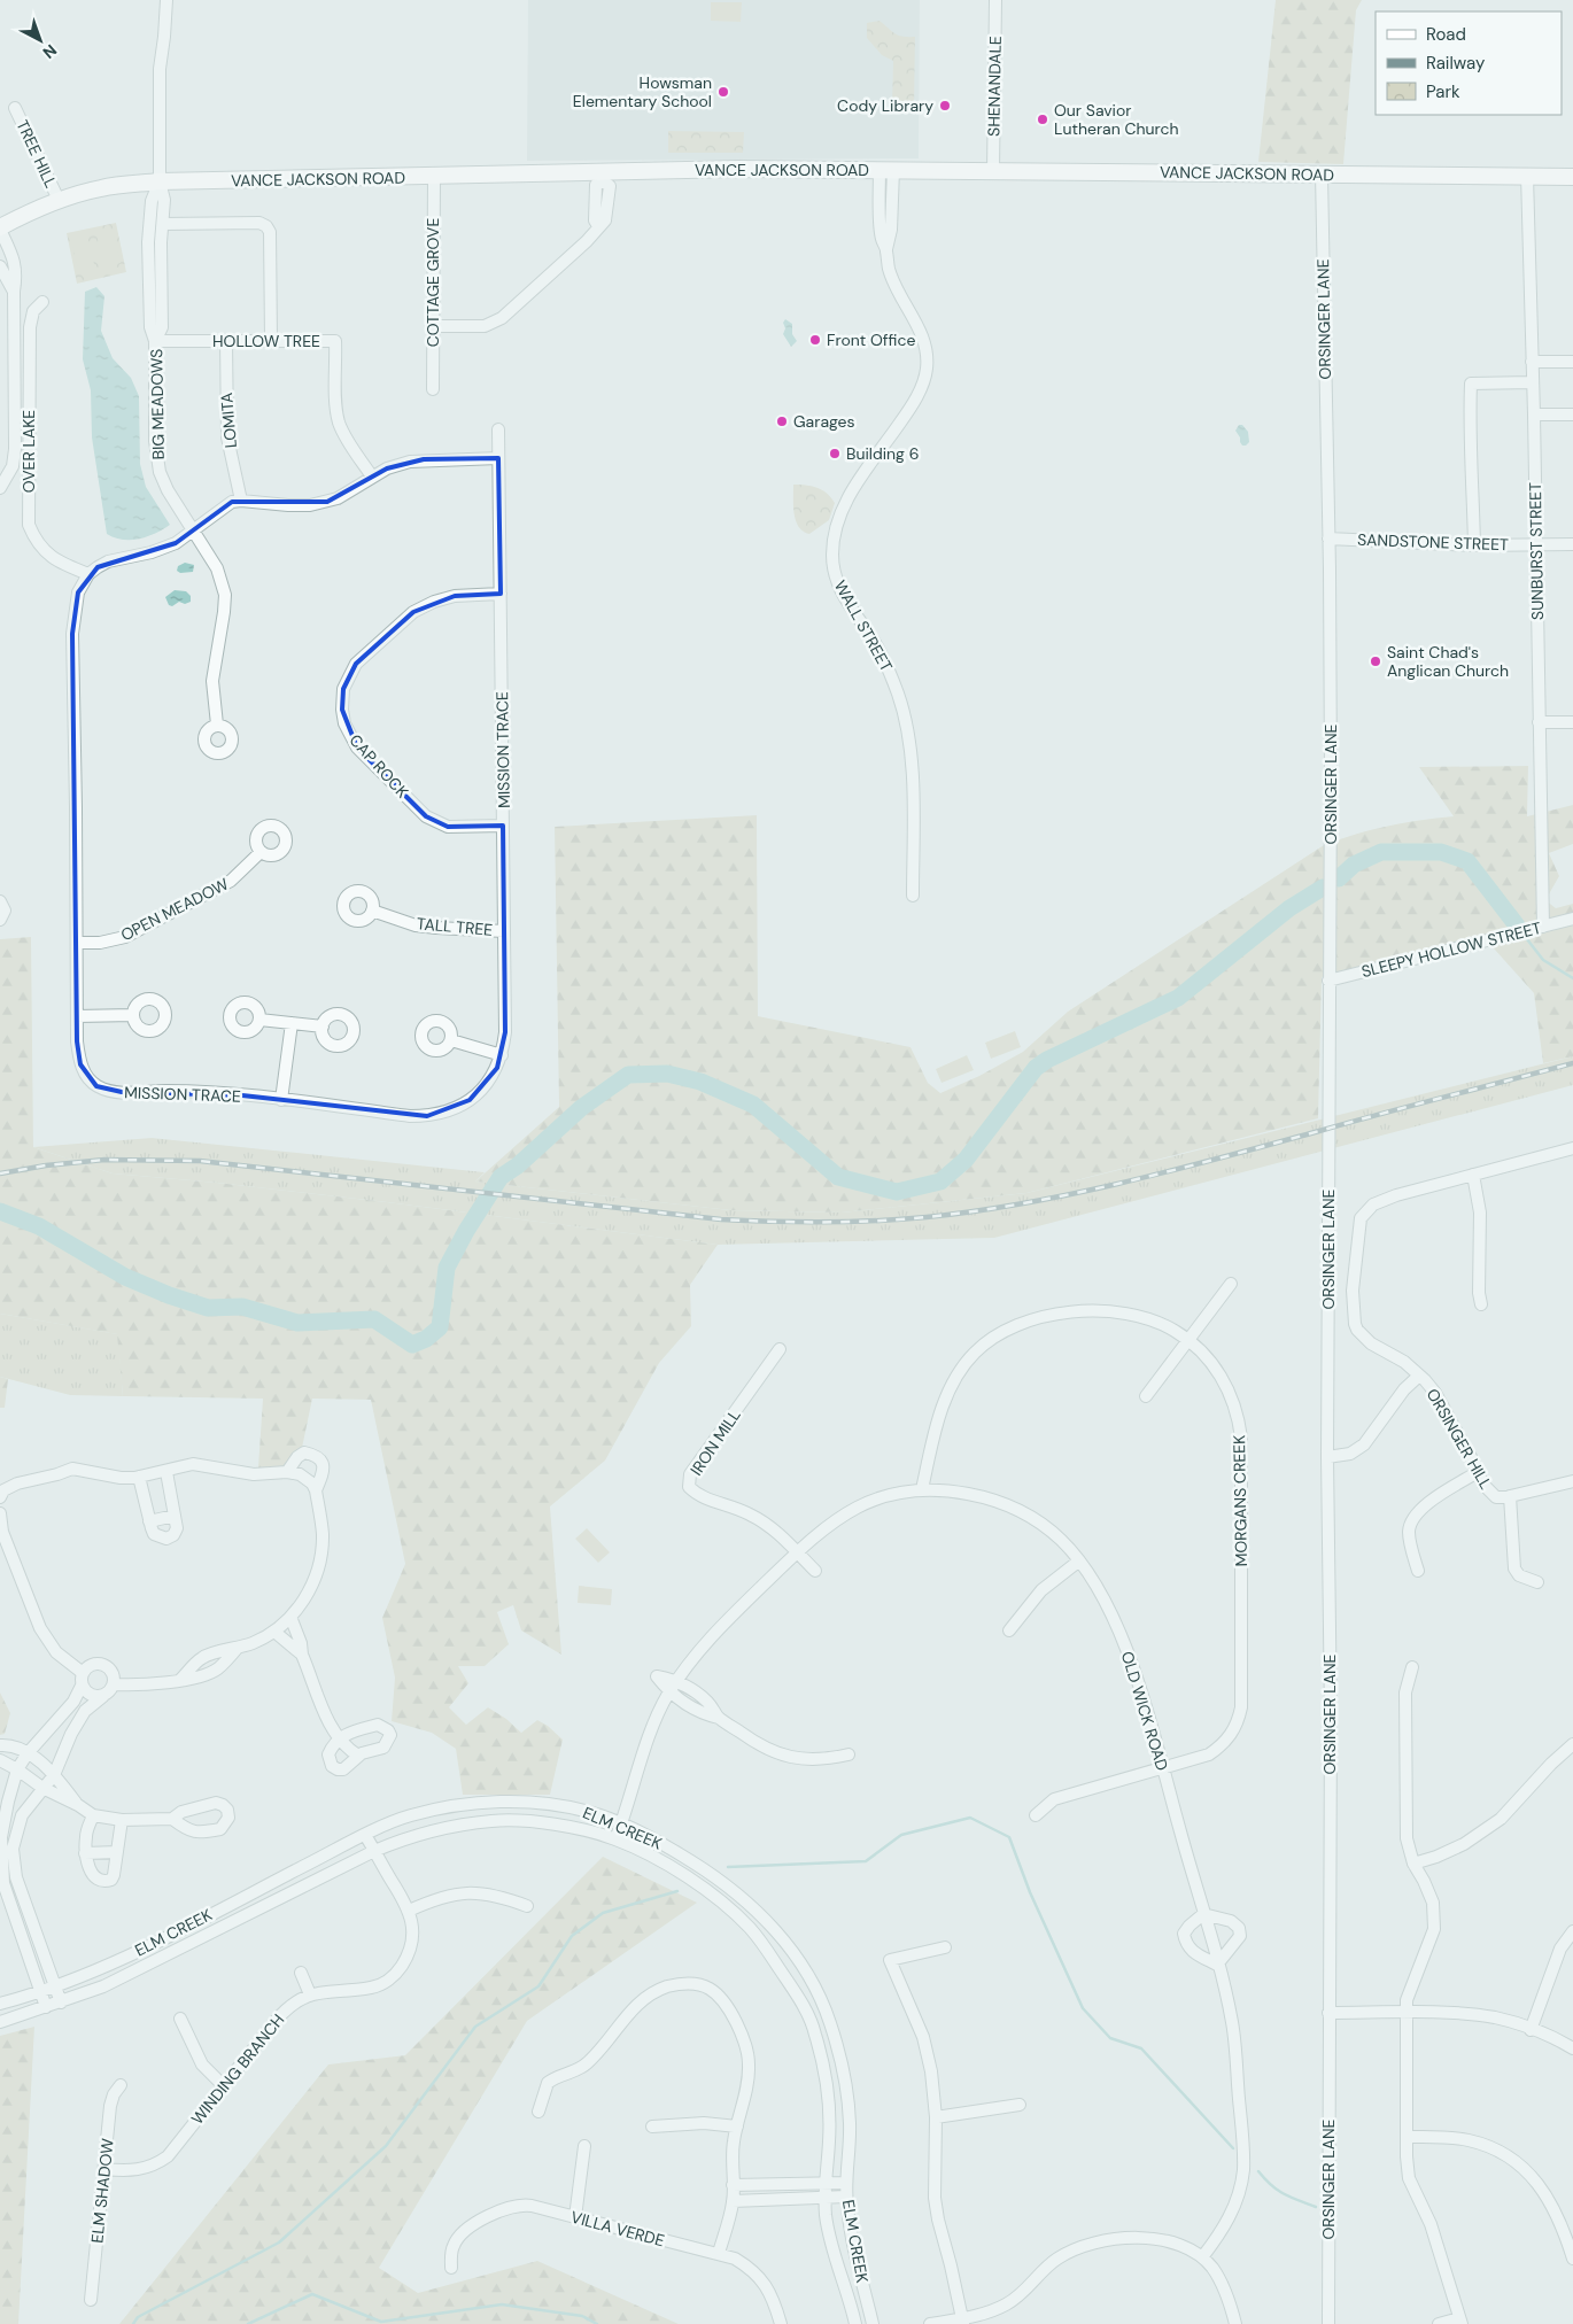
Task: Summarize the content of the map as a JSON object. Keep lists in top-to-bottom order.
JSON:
{
  "streets": {
    "main road": ["VANCE JACKSON ROAD"],
    "street": [
      "SHENANDALE",
      "TREE HILL",
      "COTTAGE GROVE",
      "ORSINGER LANE",
      "HOLLOW TREE",
      "BIG MEADOWS",
      "LOMITA",
      "OVER LAKE",
      "SANDSTONE STREET",
      "SUNBURST STREET",
      "WALL STREET",
      "MISSION TRACE",
      "CAP ROCK",
      "OPEN MEADOW",
      "TALL TREE",
      "SLEEPY HOLLOW STREET",
      "ORSINGER HILL",
      "IRON MILL",
      "MORGANS CREEK",
      "OLD WICK ROAD",
      "ELM CREEK",
      "WINDING BRANCH",
      "ELM SHADOW",
      "VILLA VERDE"
    ]
  },
  "crossings": [
    ["SHENANDALE", "VANCE JACKSON ROAD"],
    ["TREE HILL", "VANCE JACKSON ROAD"],
    ["VANCE JACKSON ROAD", "COTTAGE GROVE"],
    ["VANCE JACKSON ROAD", "ORSINGER LANE"],
    ["VANCE JACKSON ROAD", "BIG MEADOWS"],
    ["VANCE JACKSON ROAD", "SUNBURST STREET"],
    ["VANCE JACKSON ROAD", "WALL STREET"],
    ["ORSINGER LANE", "SANDSTONE STREET"],
    ["ORSINGER LANE", "SLEEPY HOLLOW STREET"],
    ["HOLLOW TREE", "BIG MEADOWS"],
    ["HOLLOW TREE", "LOMITA"],
    ["OVER LAKE", "MISSION TRACE"],
    ["SANDSTONE STREET", "SUNBURST STREET"],
    ["SUNBURST STREET", "SLEEPY HOLLOW STREET"],
    ["MISSION TRACE", "CAP ROCK"],
    ["MISSION TRACE", "OPEN MEADOW"],
    ["MISSION TRACE", "TALL TREE"],
    ["IRON MILL", "OLD WICK ROAD"],
    ["MORGANS CREEK", "OLD WICK ROAD"],
    ["OLD WICK ROAD", "ELM CREEK"],
    ["ELM CREEK", "WINDING BRANCH"],
    ["WINDING BRANCH", "ELM SHADOW"]
  ],
  "places": [
    "Howsman Elementary School",
    "Cody Library",
    "Our Savior Lutheran Church",
    "Front Office",
    "Garages",
    "Building 6",
    "Saint Chad's Anglican Church"
  ],
  "legend": ["Road", "Railway", "Park"],
  "north": "bottom right"
}
